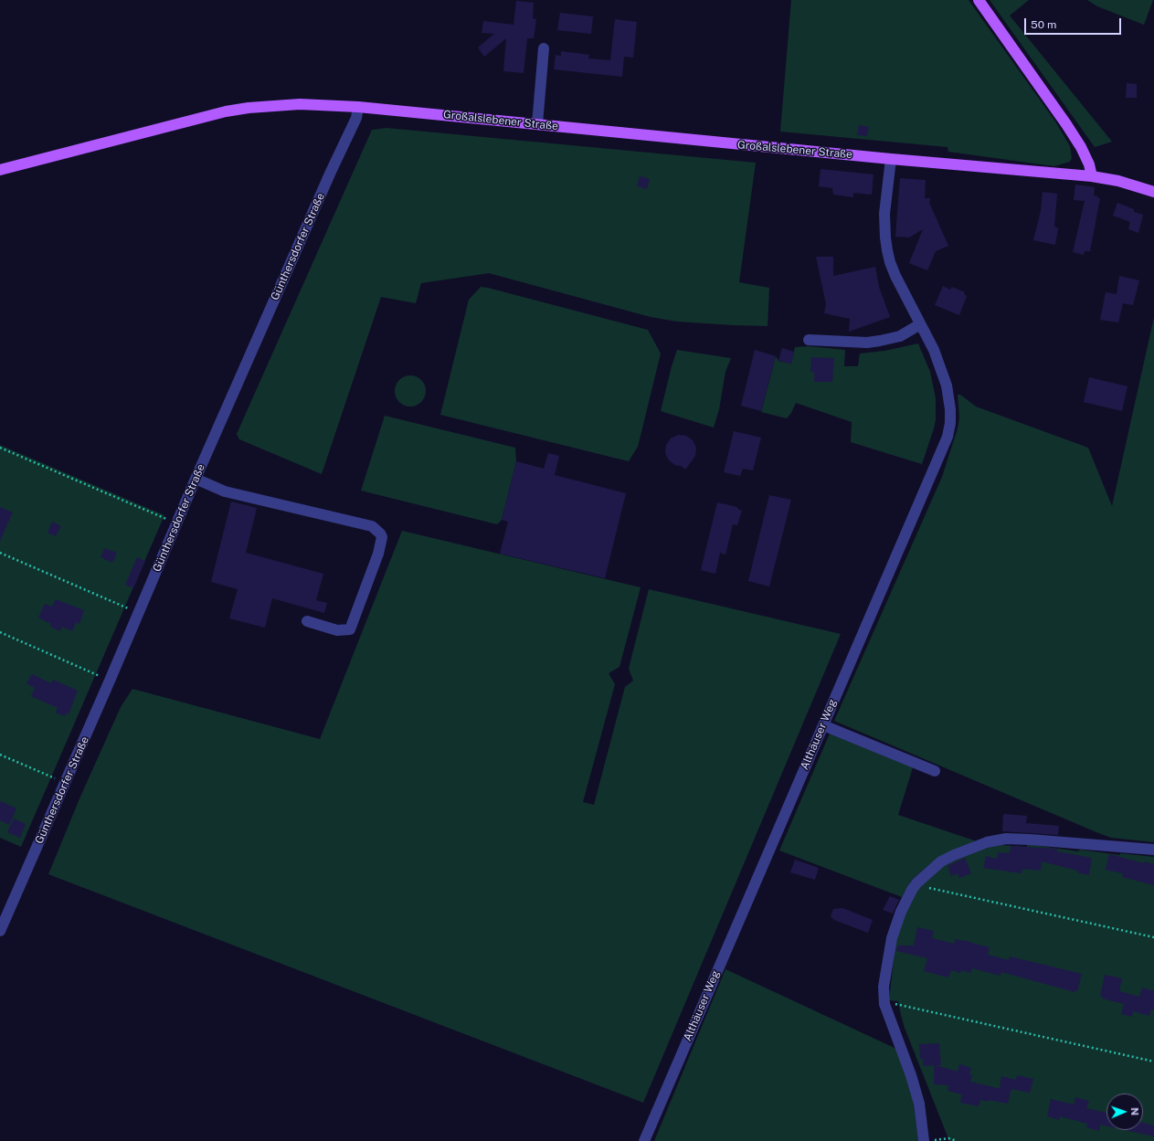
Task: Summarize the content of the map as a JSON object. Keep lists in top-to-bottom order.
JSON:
{
  "streets": {
    "main road": ["Großalslebener Straße"],
    "street": ["Günthersdorfer Straße", "Althäuser Weg"]
  },
  "crossings": [
    ["Großalslebener Straße", "Günthersdorfer Straße"],
    ["Großalslebener Straße", "Althäuser Weg"]
  ],
  "scale_bar": "50 m",
  "north": "right"
}
